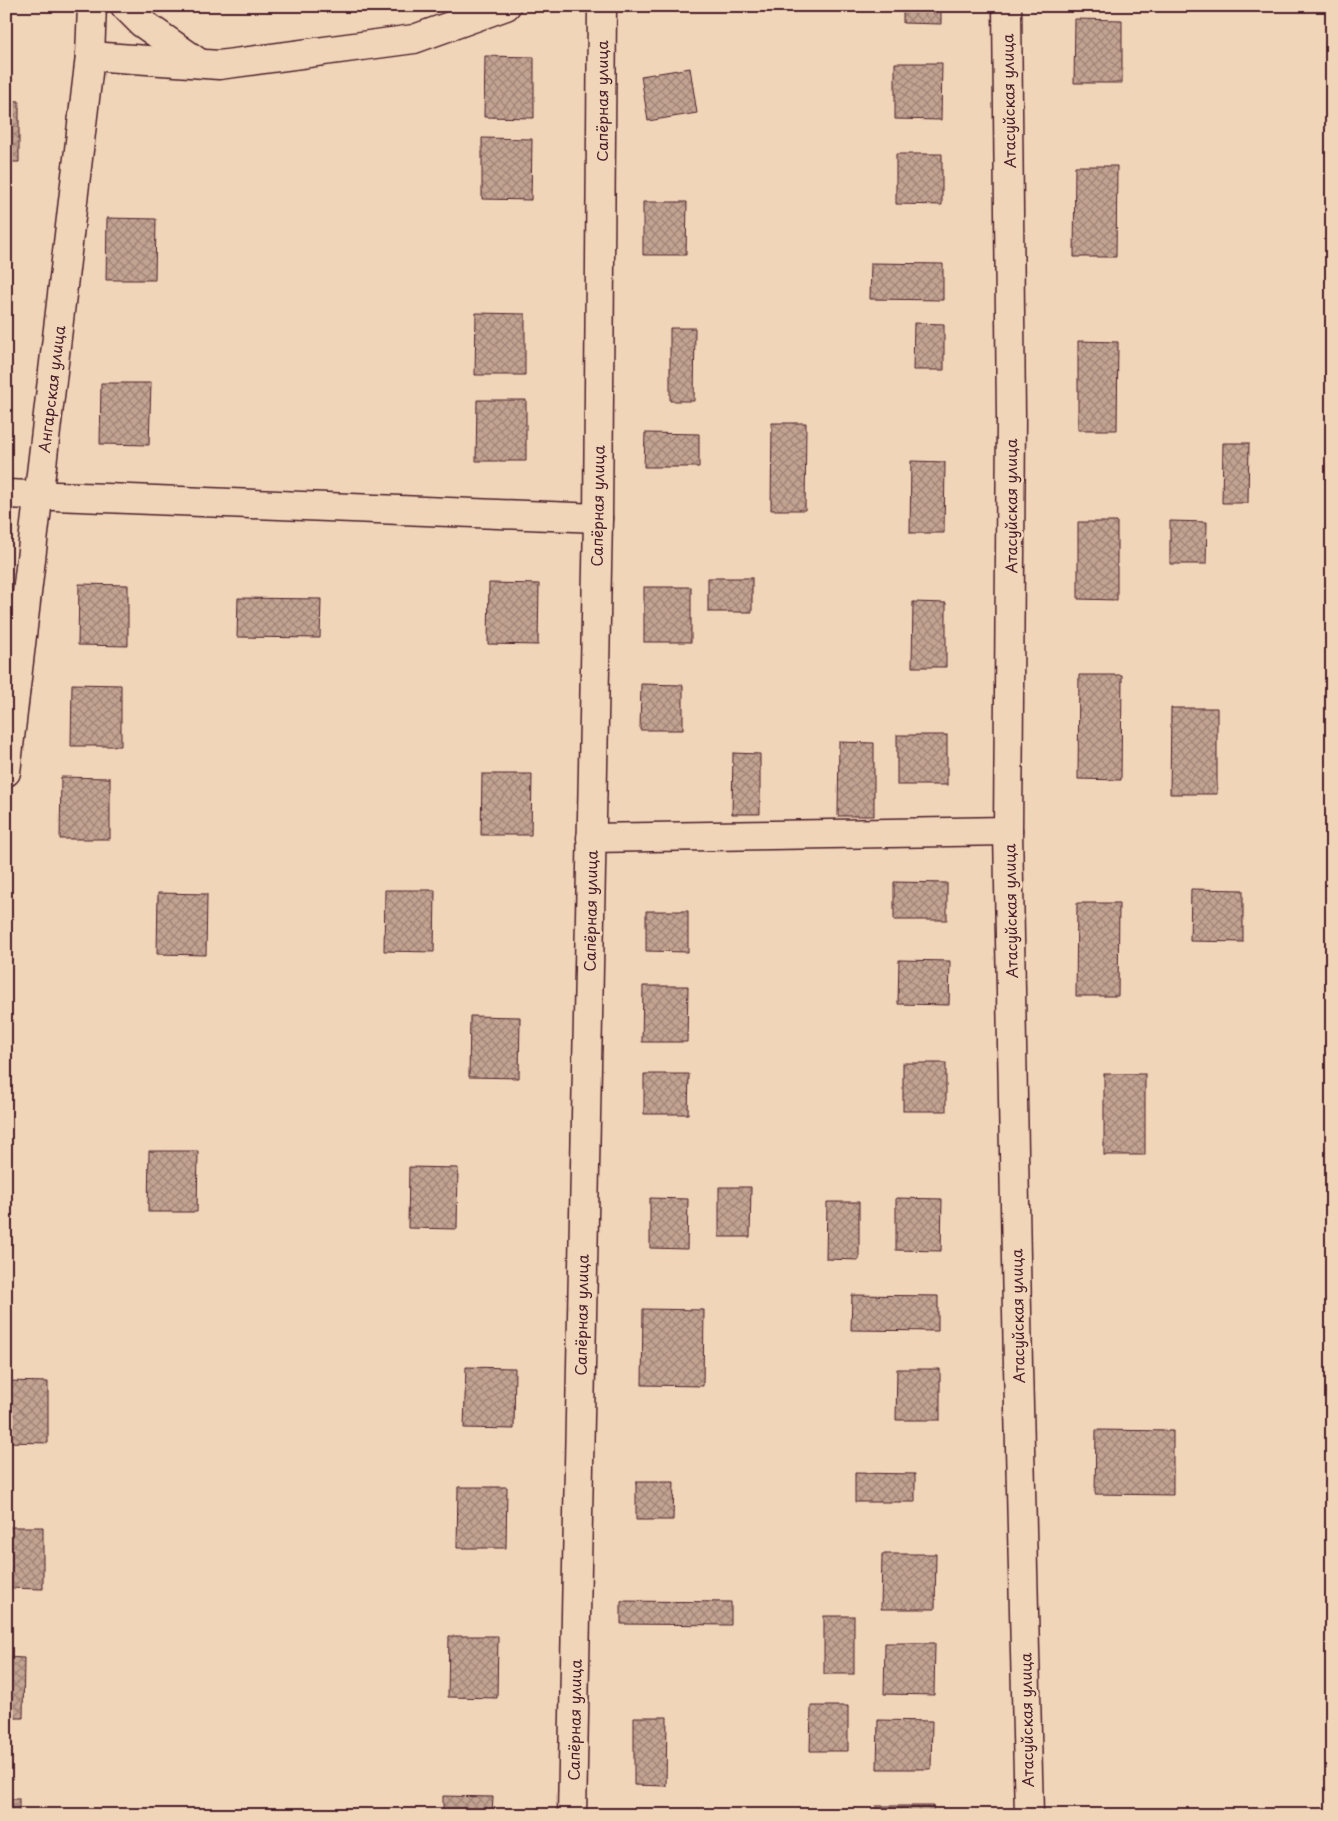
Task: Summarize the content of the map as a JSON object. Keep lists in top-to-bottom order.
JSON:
{
  "streets": {
    "street": ["Сапёрная улица", "Атасуйская улица", "Ангарская улица"]
  }
}
